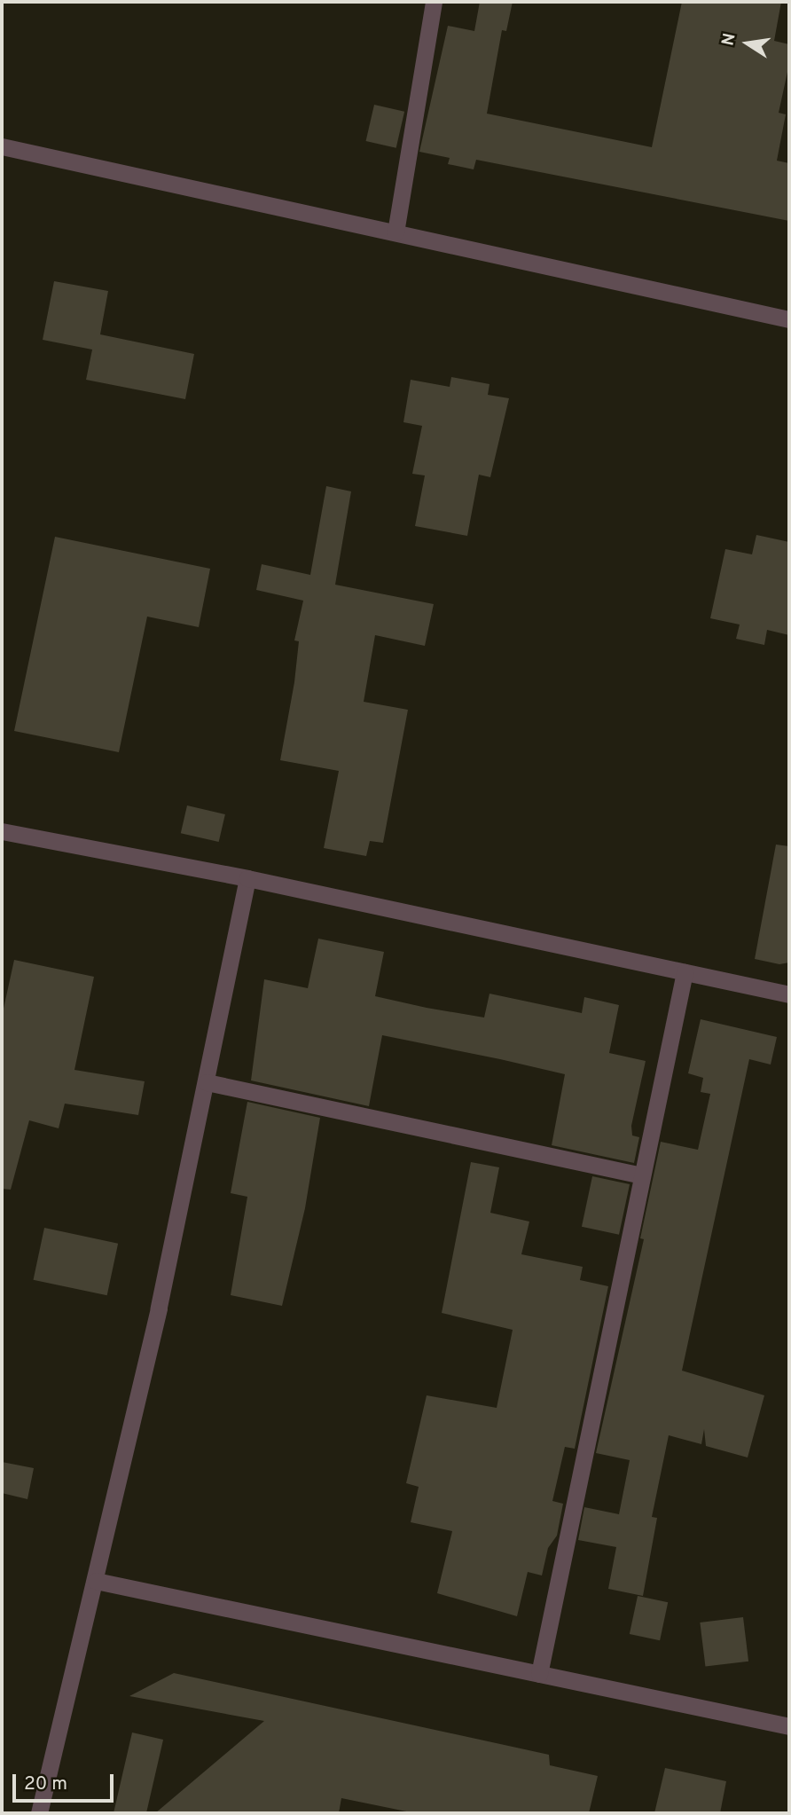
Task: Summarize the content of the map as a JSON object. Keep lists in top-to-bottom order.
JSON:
{
  "scale_bar": "20 m",
  "north": "left"
}
